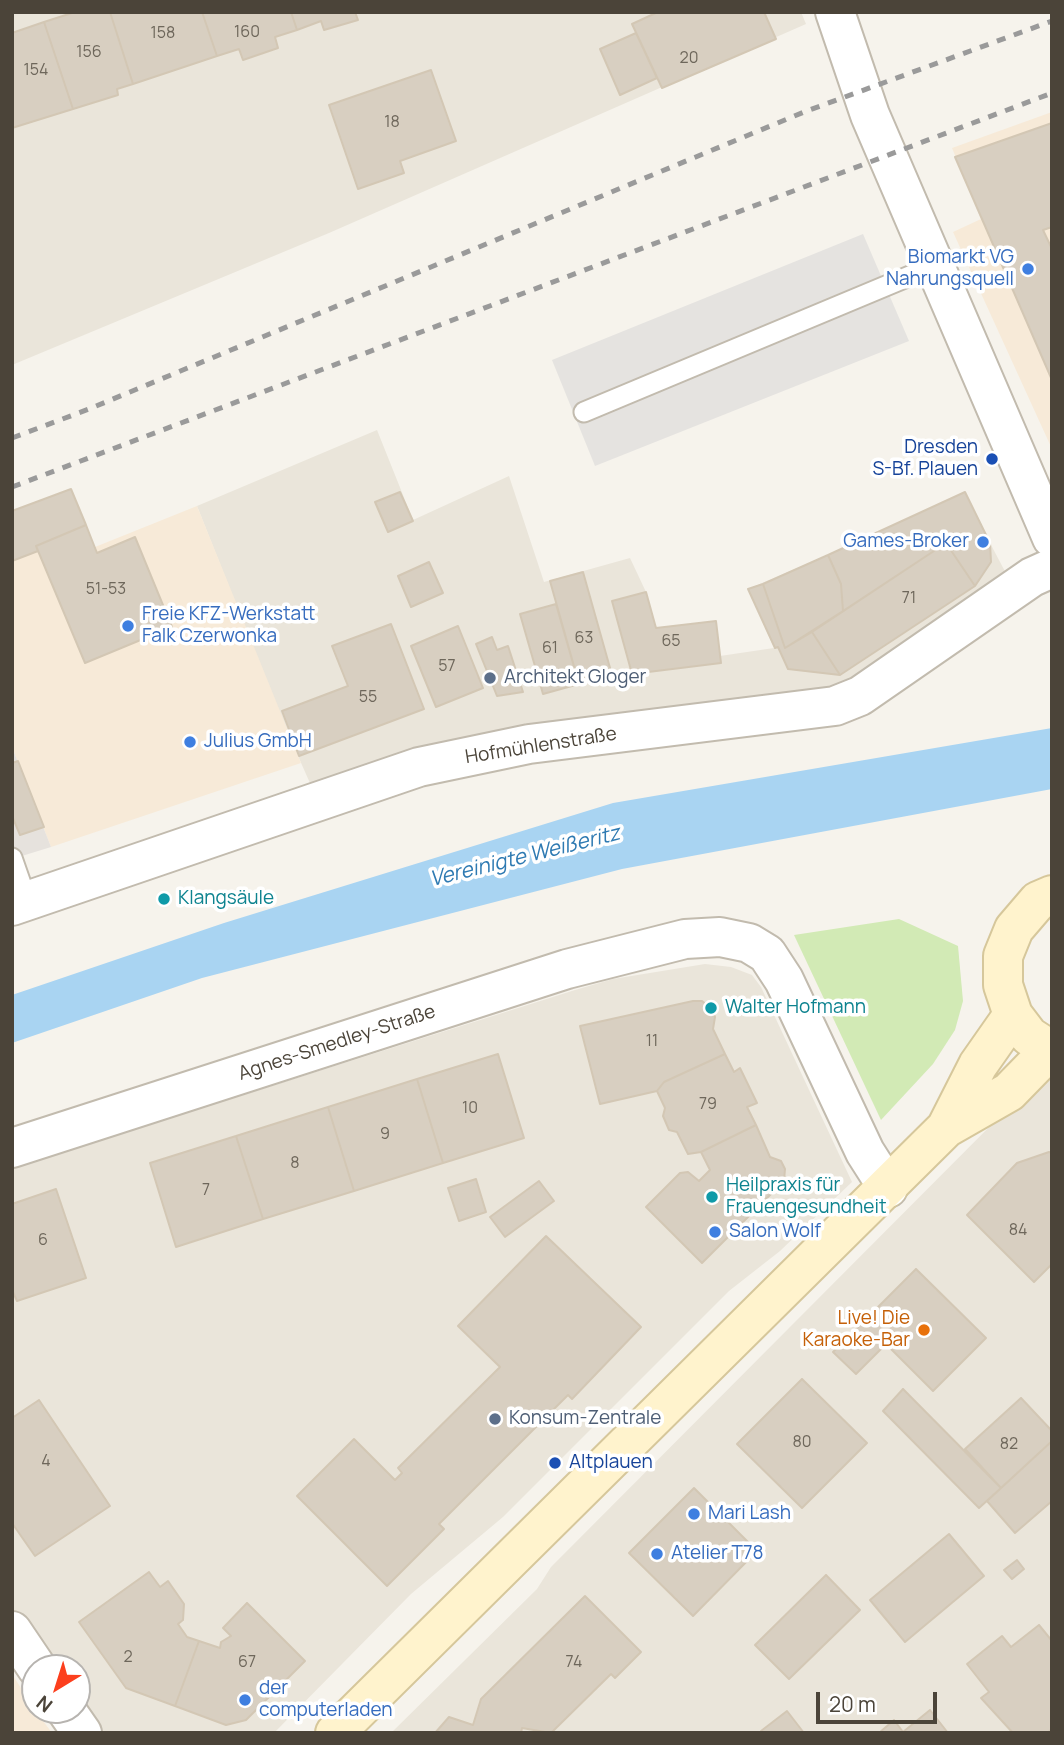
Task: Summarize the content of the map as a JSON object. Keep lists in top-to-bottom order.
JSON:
{
  "streets": {
    "street": ["Hofmühlenstraße", "Agnes-Smedley-Straße"]
  },
  "water": ["Vereinigte Weißeritz"],
  "places": [
    "Biomarkt VG Nahrungsquell",
    "Dresden S-Bf. Plauen",
    "Games-Broker",
    "Freie KFZ-Werkstatt Falk Czerwonka",
    "Architekt Gloger",
    "Julius GmbH",
    "Klangsäule",
    "Walter Hofmann",
    "Heilpraxis für Frauengesundheit",
    "Salon Wolf",
    "Live! Die Karaoke-Bar",
    "Konsum-Zentrale",
    "Altplauen",
    "Mari Lash",
    "Atelier T78",
    "der computerladen"
  ],
  "house_numbers": [
    "160",
    "158",
    "156",
    "20",
    "154",
    "18",
    "51-53",
    "71",
    "63",
    "65",
    "61",
    "57",
    "55",
    "11",
    "79",
    "10",
    "9",
    "8",
    "7",
    "84",
    "6",
    "80",
    "82",
    "4",
    "2",
    "67",
    "74"
  ],
  "scale_bar": "20 m",
  "north": "bottom left"
}
